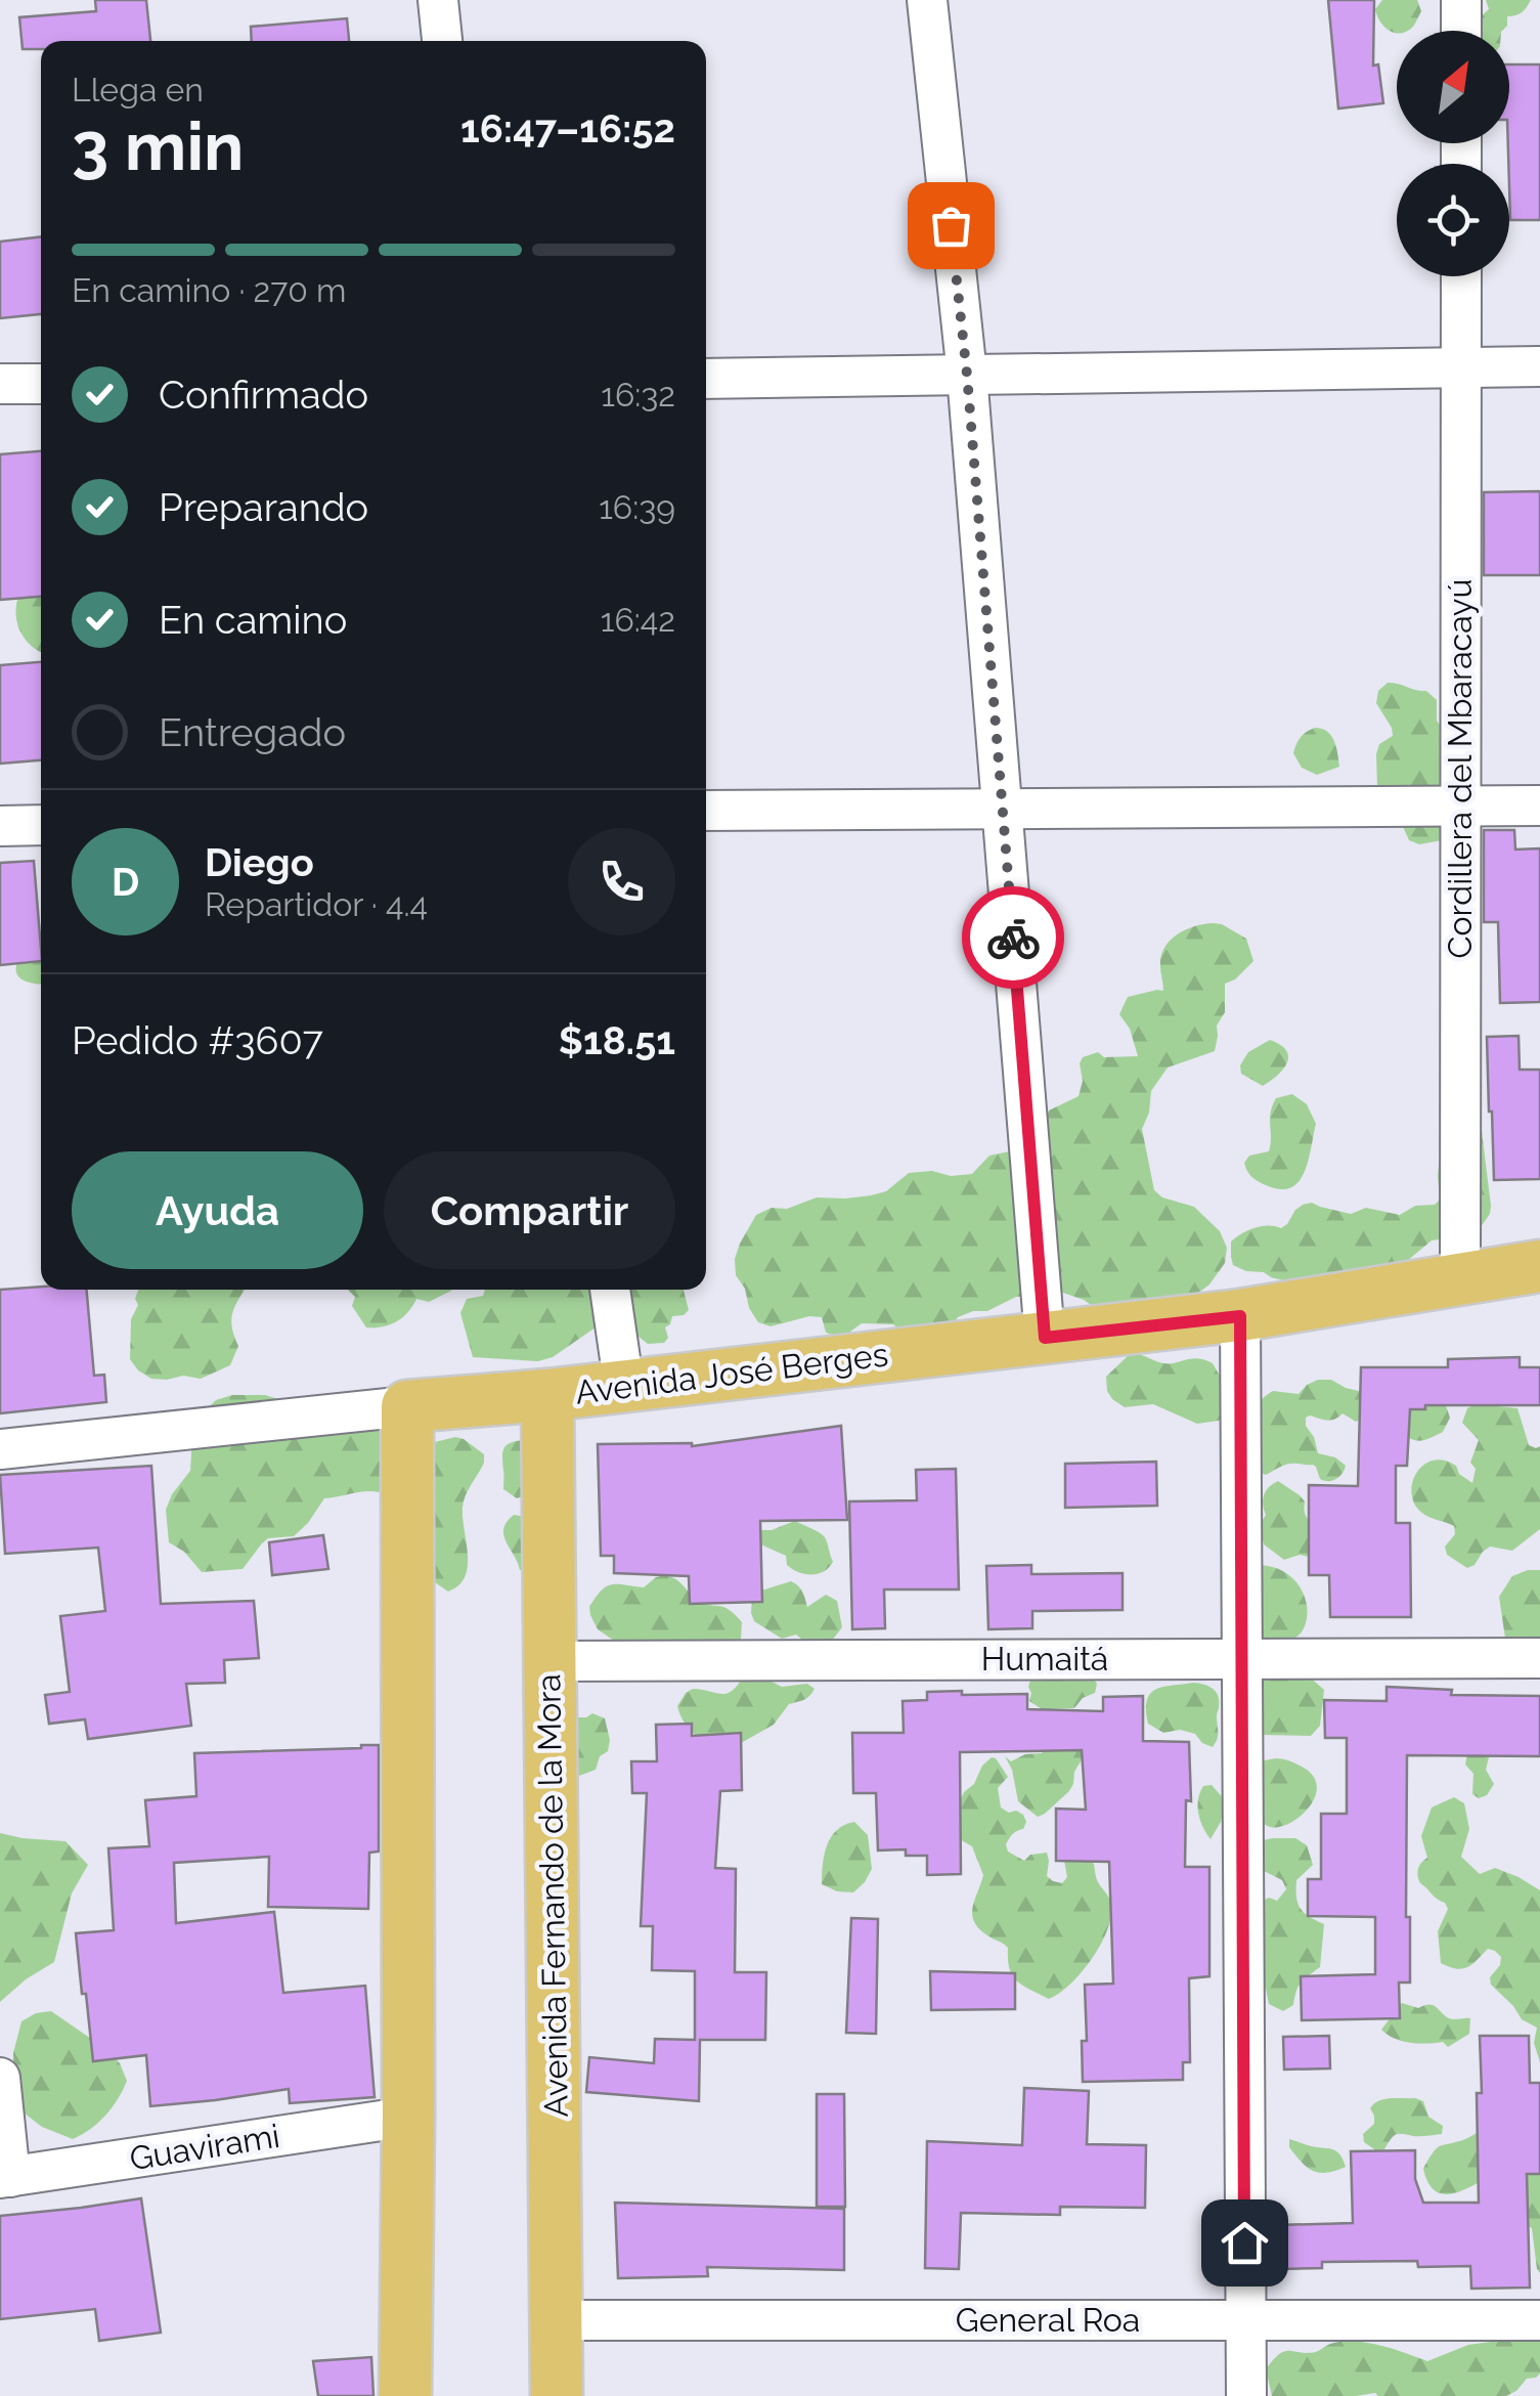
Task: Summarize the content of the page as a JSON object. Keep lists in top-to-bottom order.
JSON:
{
  "streets": {
    "main road": ["Avenida José Berges", "Avenida Fernando de la Mora"],
    "street": [
      "Cordillera del Mbaracayú",
      "Humaitá",
      "Guavirami",
      "General Roa"
    ]
  },
  "crossings": [
    ["Cordillera del Mbaracayú", "Avenida José Berges"],
    ["Avenida José Berges", "Avenida Fernando de la Mora"],
    ["Humaitá", "Avenida Fernando de la Mora"],
    ["Avenida Fernando de la Mora", "General Roa"]
  ],
  "north": "top right",
  "page": {
    "heading": ["3 min", "Llega en", "16:47–16:52"],
    "panel": [
      "Diego",
      "Repartidor · 4.4",
      "Pedido #3607",
      "$18.51"
    ],
    "bar": "En camino · 270 m",
    "list": [
      ["Confirmado", "16:32"],
      ["Preparando", "16:39"],
      ["En camino", "16:42"],
      "Entregado"
    ],
    "round": "D",
    "buttons": ["Ayuda", "Compartir"]
  }
}
